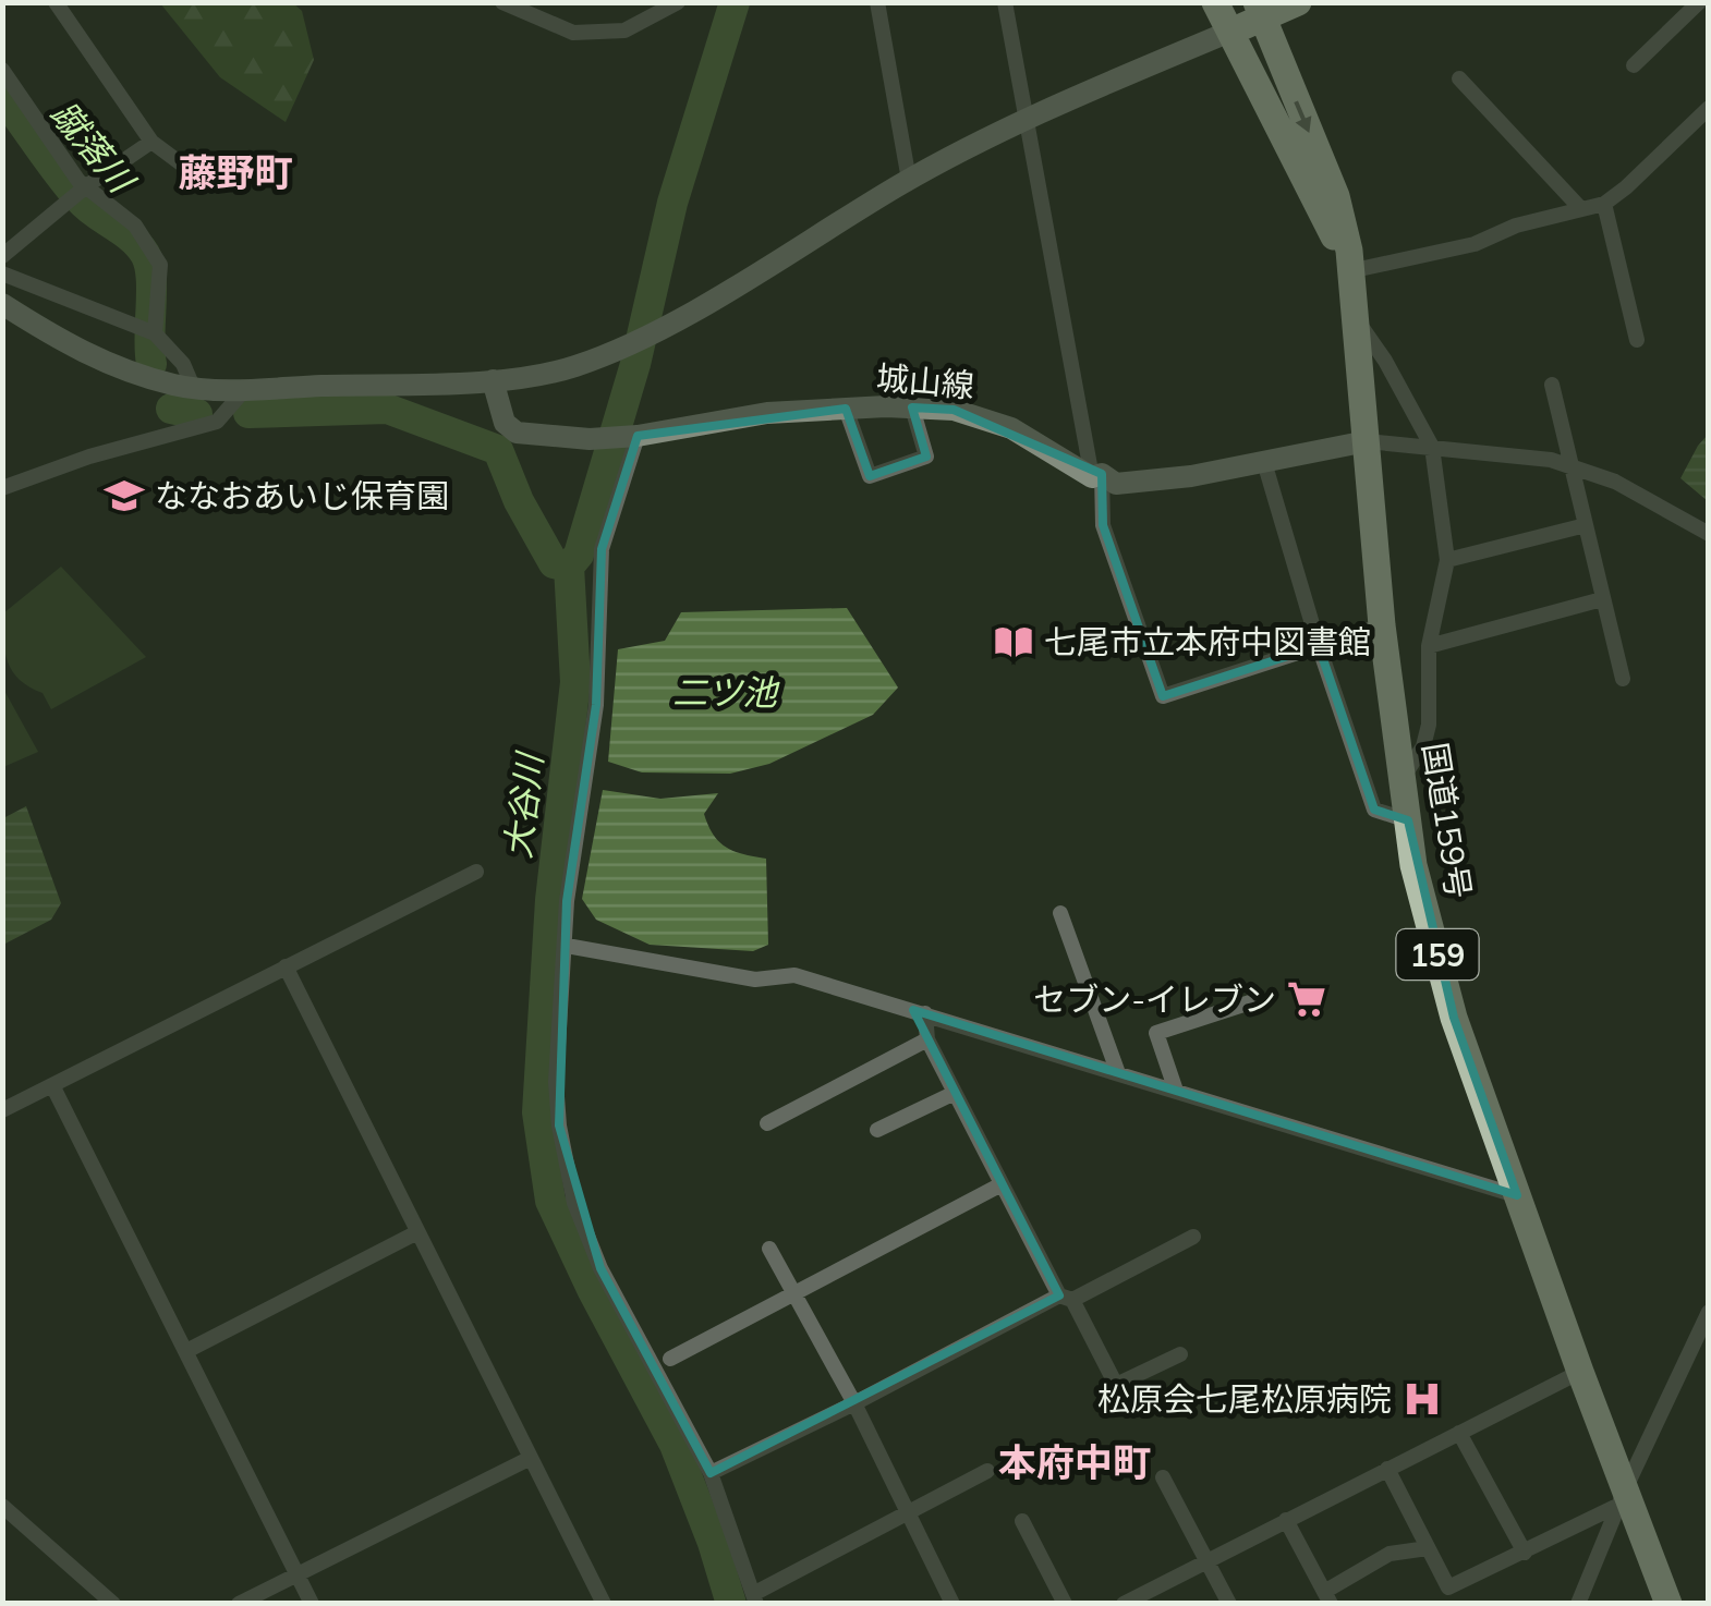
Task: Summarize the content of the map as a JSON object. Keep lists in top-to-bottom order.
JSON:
{
  "streets": {
    "highway": ["国道159号", "159"],
    "main road": ["城山線"]
  },
  "crossings": [
    ["城山線", "国道159号"],
    ["国道159号", "159"]
  ],
  "districts": ["藤野町", "本府中町"],
  "water": ["蹴落川", "二ツ池", "大谷川"],
  "places": {
    "school or university": ["ななおあいじ保育園"],
    "library": ["七尾市立本府中図書館"],
    "supermarket": ["セブン-イレブン"],
    "hospital": ["松原会七尾松原病院"]
  }
}
